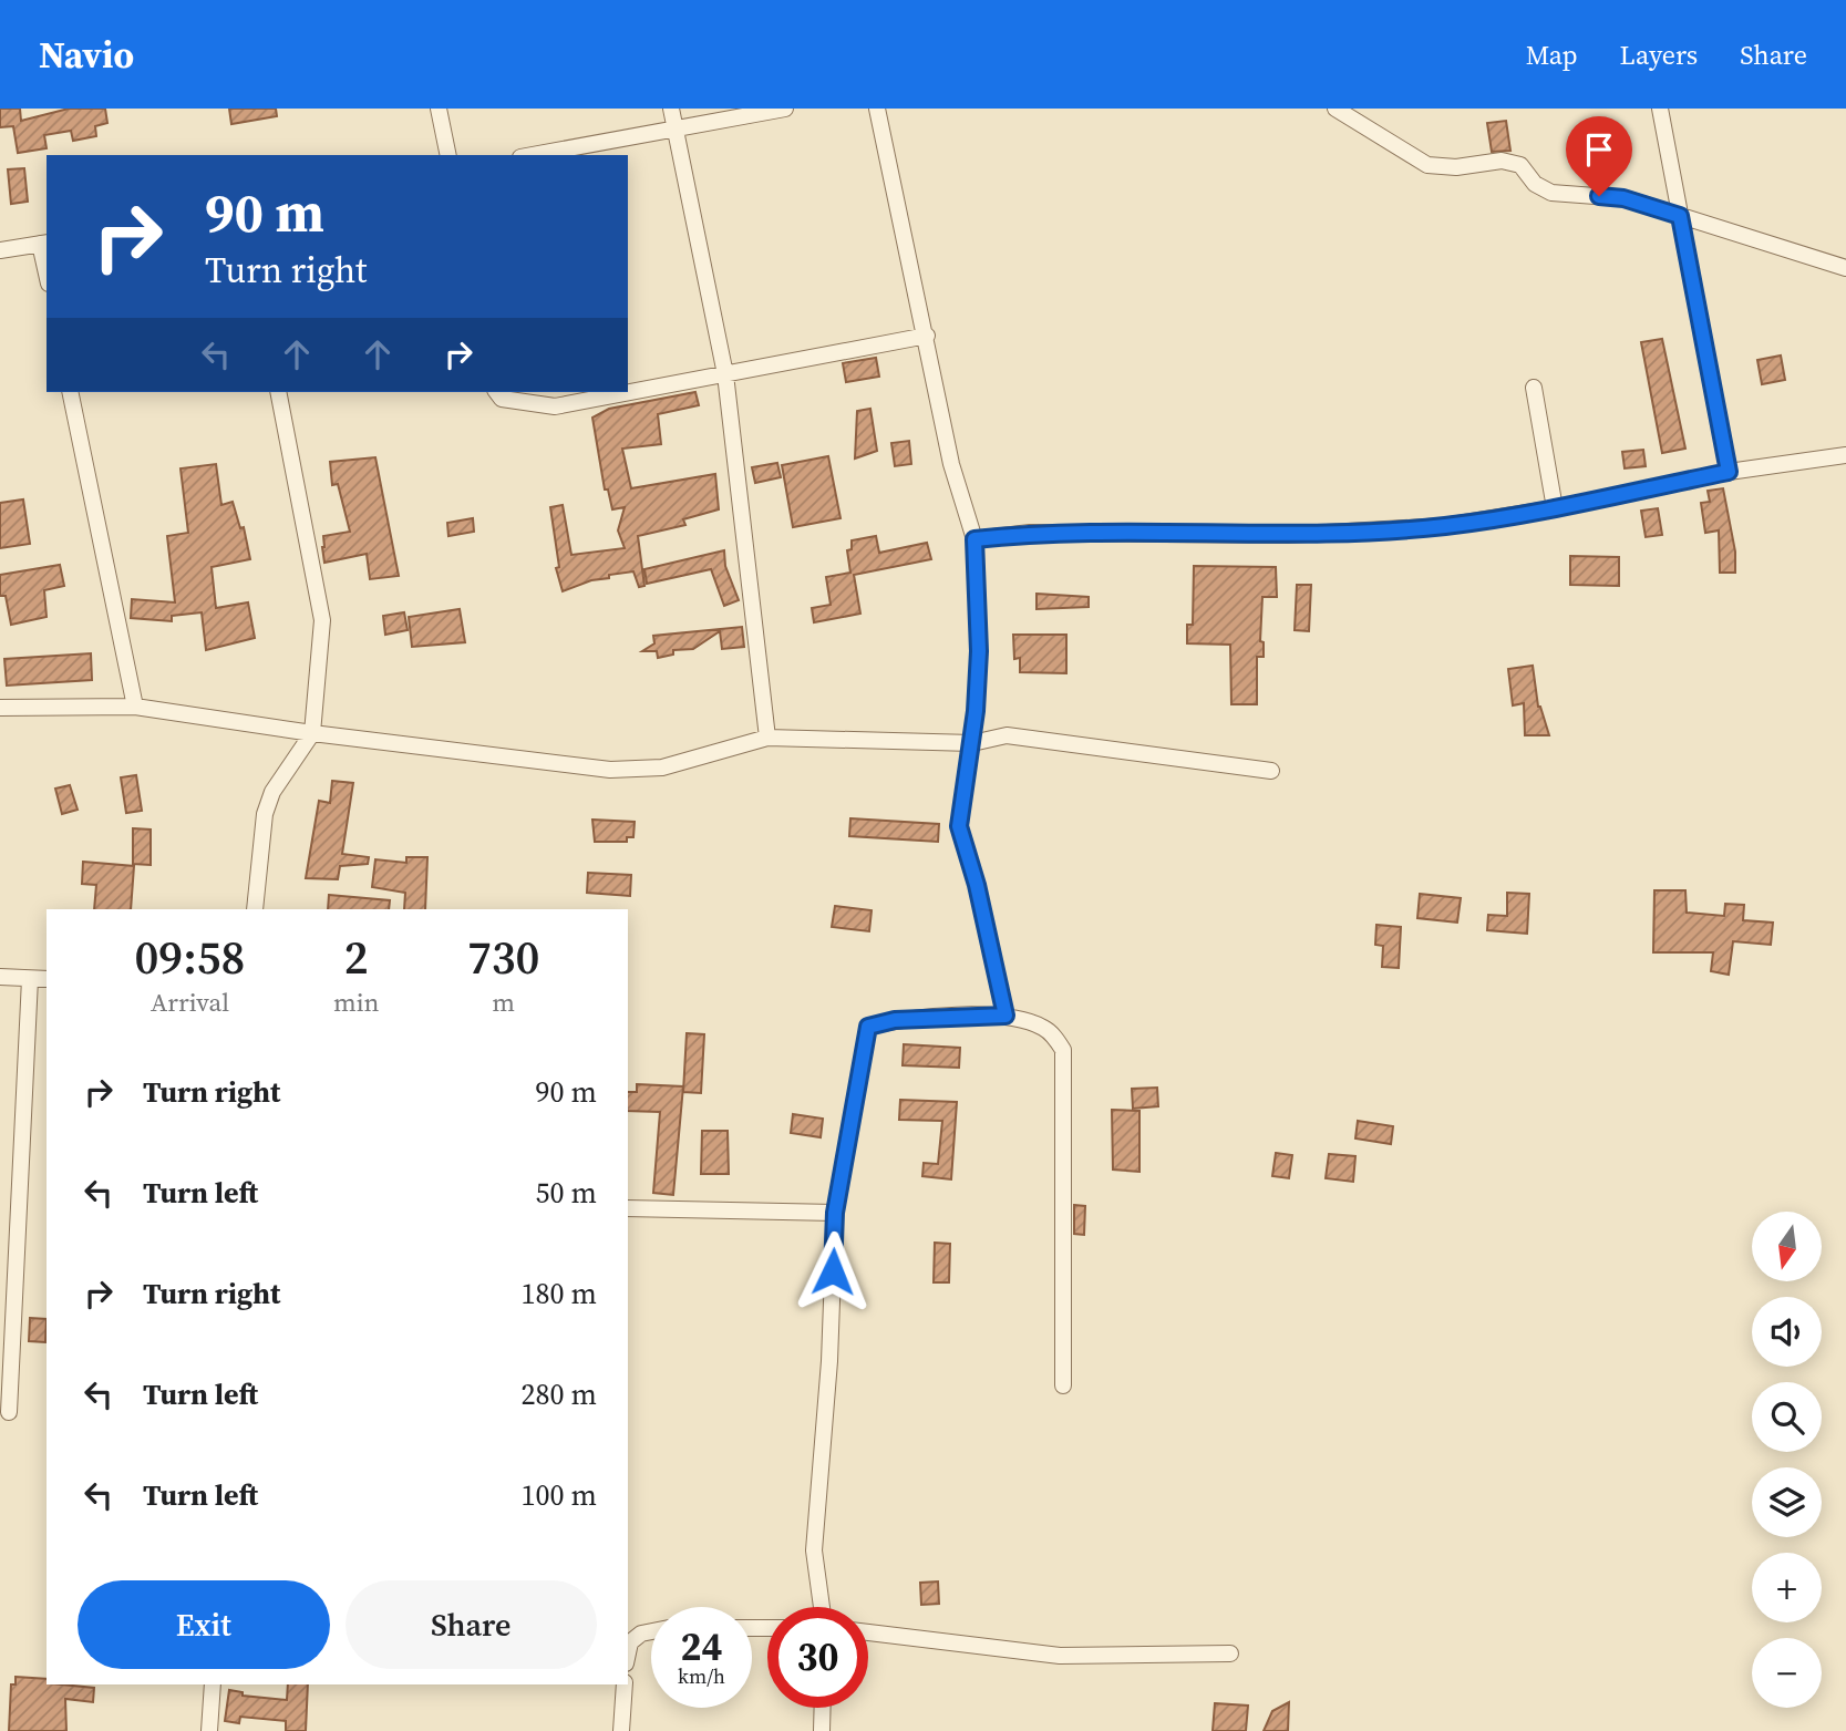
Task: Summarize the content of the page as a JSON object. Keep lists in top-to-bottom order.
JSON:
{
  "north": "bottom",
  "page": {
    "header": "Navio",
    "nav": ["Map", "Layers", "Share"],
    "turn": ["90 m", "Turn right"],
    "eta": [
      "09:58",
      "Arrival",
      "2",
      "min",
      "730",
      "m"
    ],
    "list": [
      {
        "name": "Turn right",
        "value": "90 m"
      },
      {
        "name": "Turn left",
        "value": "50 m"
      },
      {
        "name": "Turn right",
        "value": "180 m"
      },
      {
        "name": "Turn left",
        "value": "280 m"
      },
      {
        "name": "Turn left",
        "value": "100 m"
      }
    ],
    "map_buttons": ["+", "−"],
    "buttons": ["Exit", "Share"],
    "speed": "24 km/h",
    "limit": "30"
  }
}
